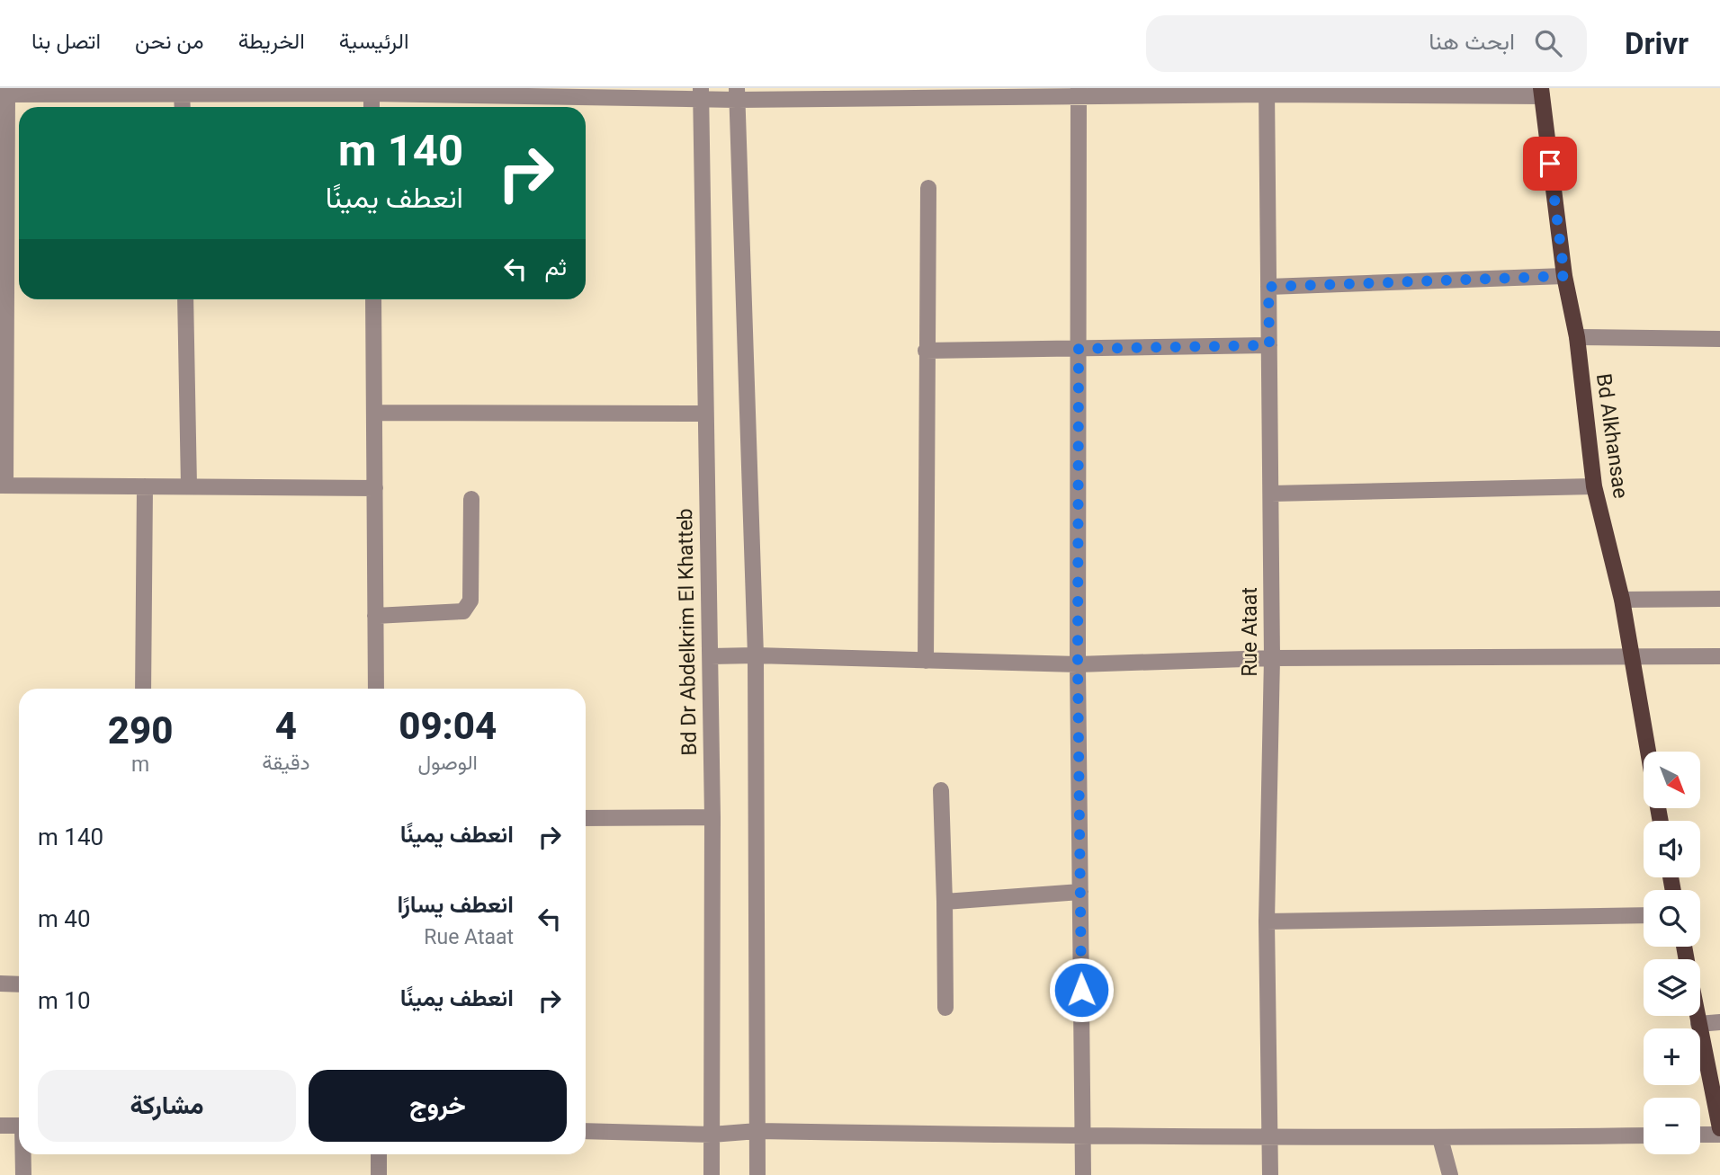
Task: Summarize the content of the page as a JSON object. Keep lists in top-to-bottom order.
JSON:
{
  "streets": {
    "main road": ["Bd Alkhansae"],
    "street": ["Bd Dr Abdelkrim El Khatteb", "Rue Ataat"]
  },
  "north": "bottom right",
  "page": {
    "header": "Drivr",
    "search": "ابحث هنا",
    "nav": [
      "الرئيسية",
      "الخريطة",
      "من نحن",
      "اتصل بنا"
    ],
    "turn": ["140 m", "انعطف يمينًا"],
    "then": "ثم",
    "eta": [
      "09:04",
      "الوصول",
      "4",
      "دقيقة",
      "290",
      "m"
    ],
    "map_buttons": ["+", "−"],
    "list": [
      {
        "name": "انعطف يمينًا",
        "value": "140 m"
      },
      {
        "name": "انعطف يسارًا",
        "note": "Rue Ataat",
        "value": "40 m"
      },
      {
        "name": "انعطف يمينًا",
        "value": "10 m"
      }
    ],
    "buttons": ["خروج", "مشاركة"]
  }
}
